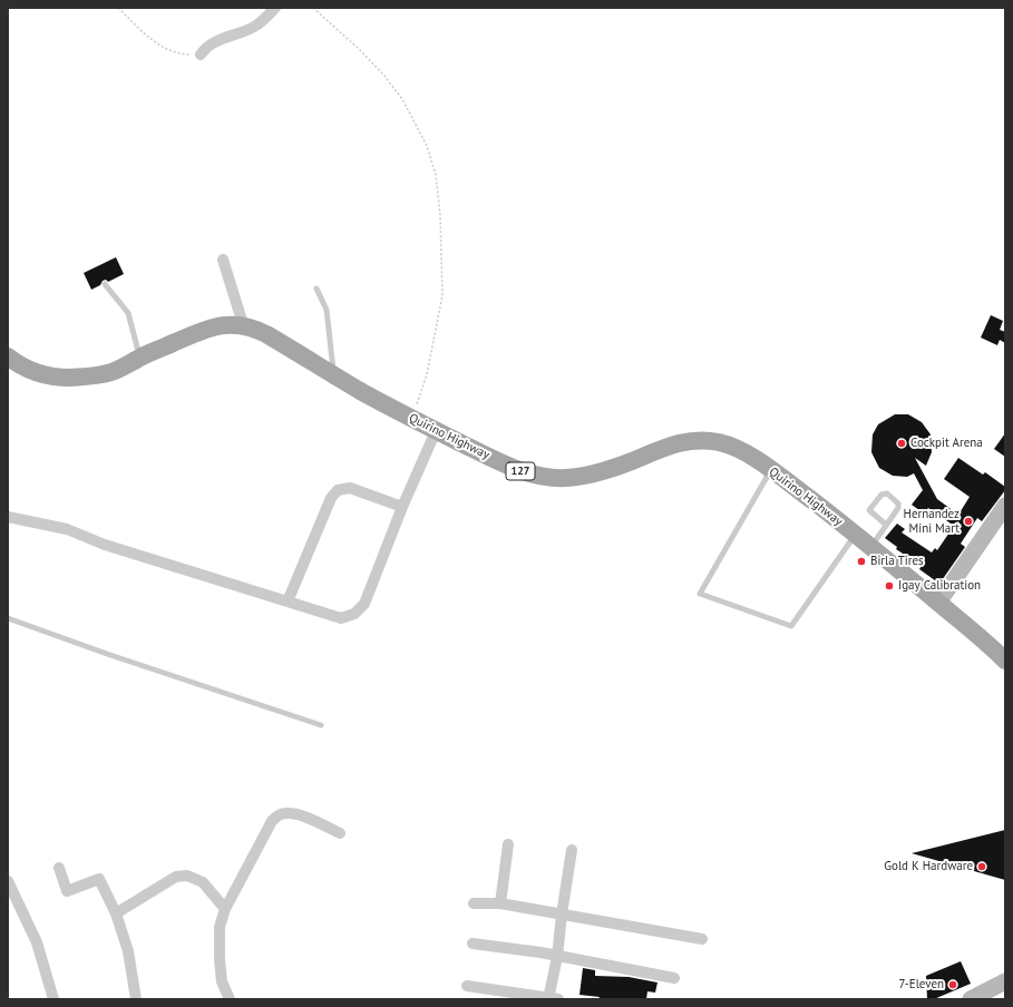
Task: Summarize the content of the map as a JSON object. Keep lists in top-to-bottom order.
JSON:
{
  "streets": {
    "main road": ["Quirino Highway", "127"]
  },
  "places": [
    "Cockpit Arena",
    "Hernandez Mini Mart",
    "Birla Tires",
    "Igay Calibration",
    "Gold K Hardware",
    "7-Eleven"
  ]
}
